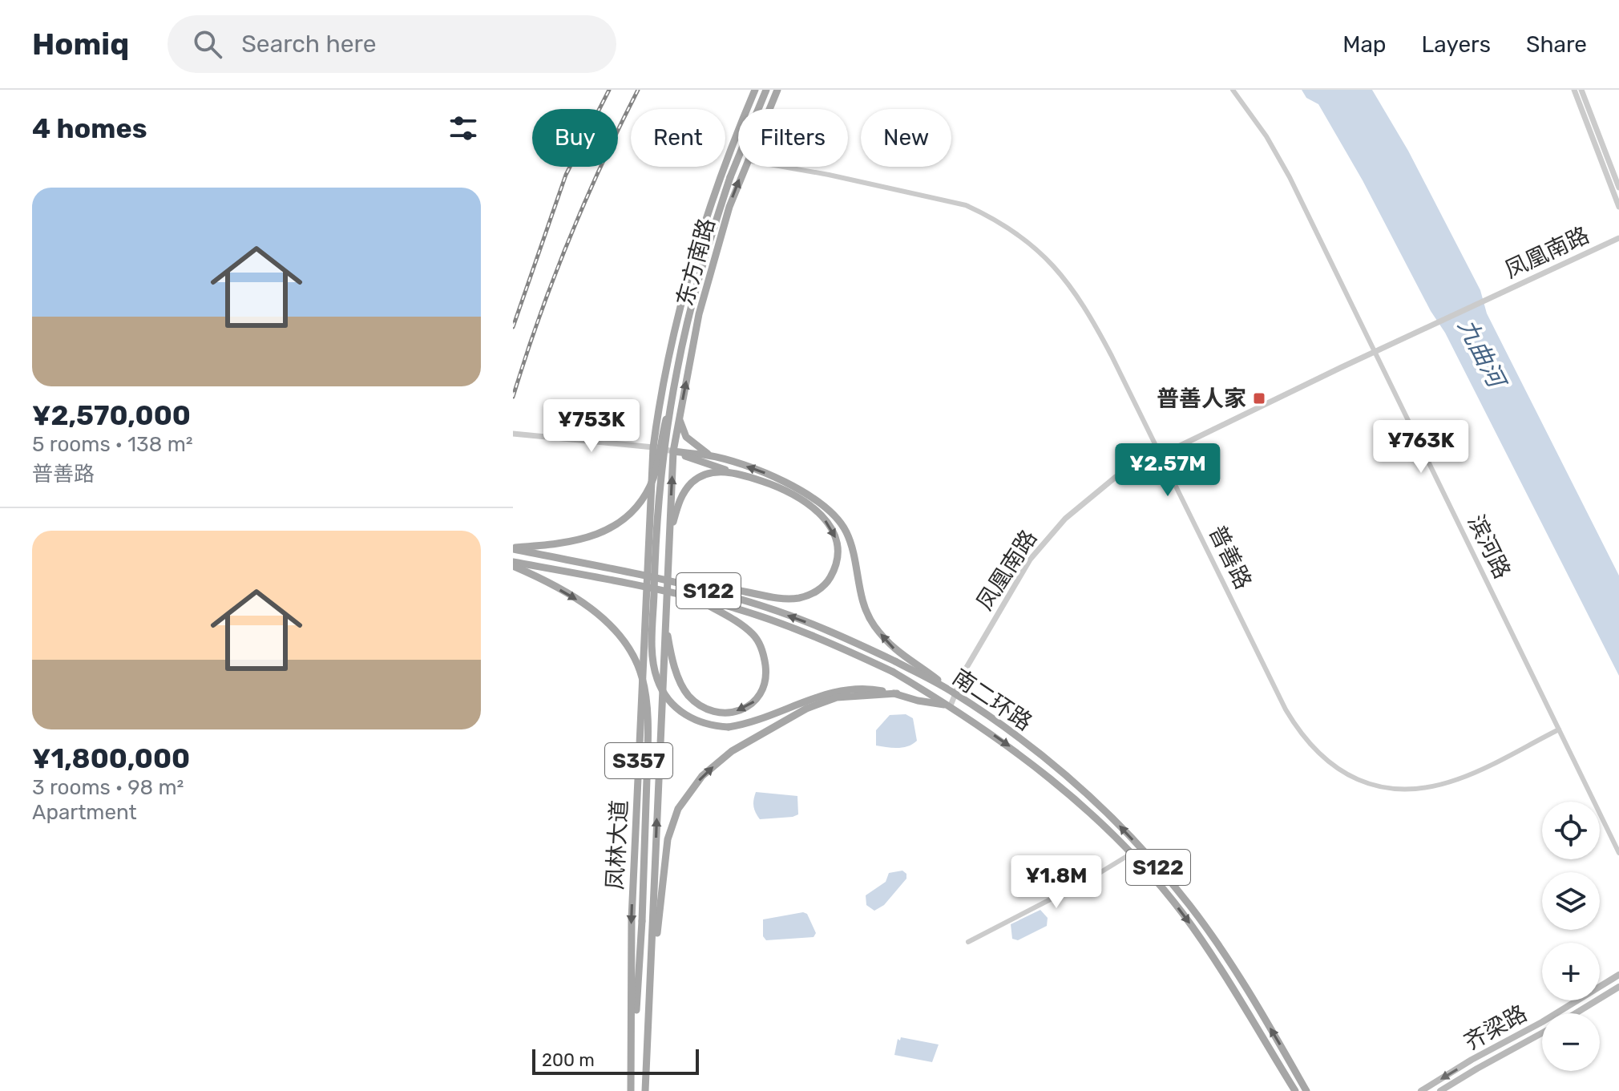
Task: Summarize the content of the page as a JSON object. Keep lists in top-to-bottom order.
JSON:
{
  "streets": {
    "main road": [
      "东方南路",
      "S122",
      "南二环路",
      "S357",
      "凤林大道",
      "齐梁路"
    ],
    "street": ["凤凰南路", "滨河路", "普善路"]
  },
  "crossings": [
    ["凤凰南路", "滨河路"],
    ["凤凰南路", "普善路"],
    ["凤凰南路", "南二环路"],
    ["东方南路", "凤林大道"],
    ["滨河路", "普善路"]
  ],
  "water": ["九曲河"],
  "places": {
    "transit": ["普善人家"]
  },
  "scale_bar": "200 m",
  "page": {
    "header": "Homiq",
    "search": "Search here",
    "nav": ["Map", "Layers", "Share"],
    "heading": "4 homes",
    "chip": [
      "Buy",
      "Rent",
      "Filters",
      "New"
    ],
    "list": [
      {
        "name": "¥2,570,000",
        "note": "5 rooms · 138 m² · 普善路"
      },
      {
        "name": "¥1,800,000",
        "note": "3 rooms · 98 m² · Apartment"
      }
    ],
    "price": [
      "¥753K",
      "¥763K",
      "¥2.57M",
      "¥1.8M"
    ],
    "map_buttons": ["+", "−"],
    "scale": "200 m"
  }
}
